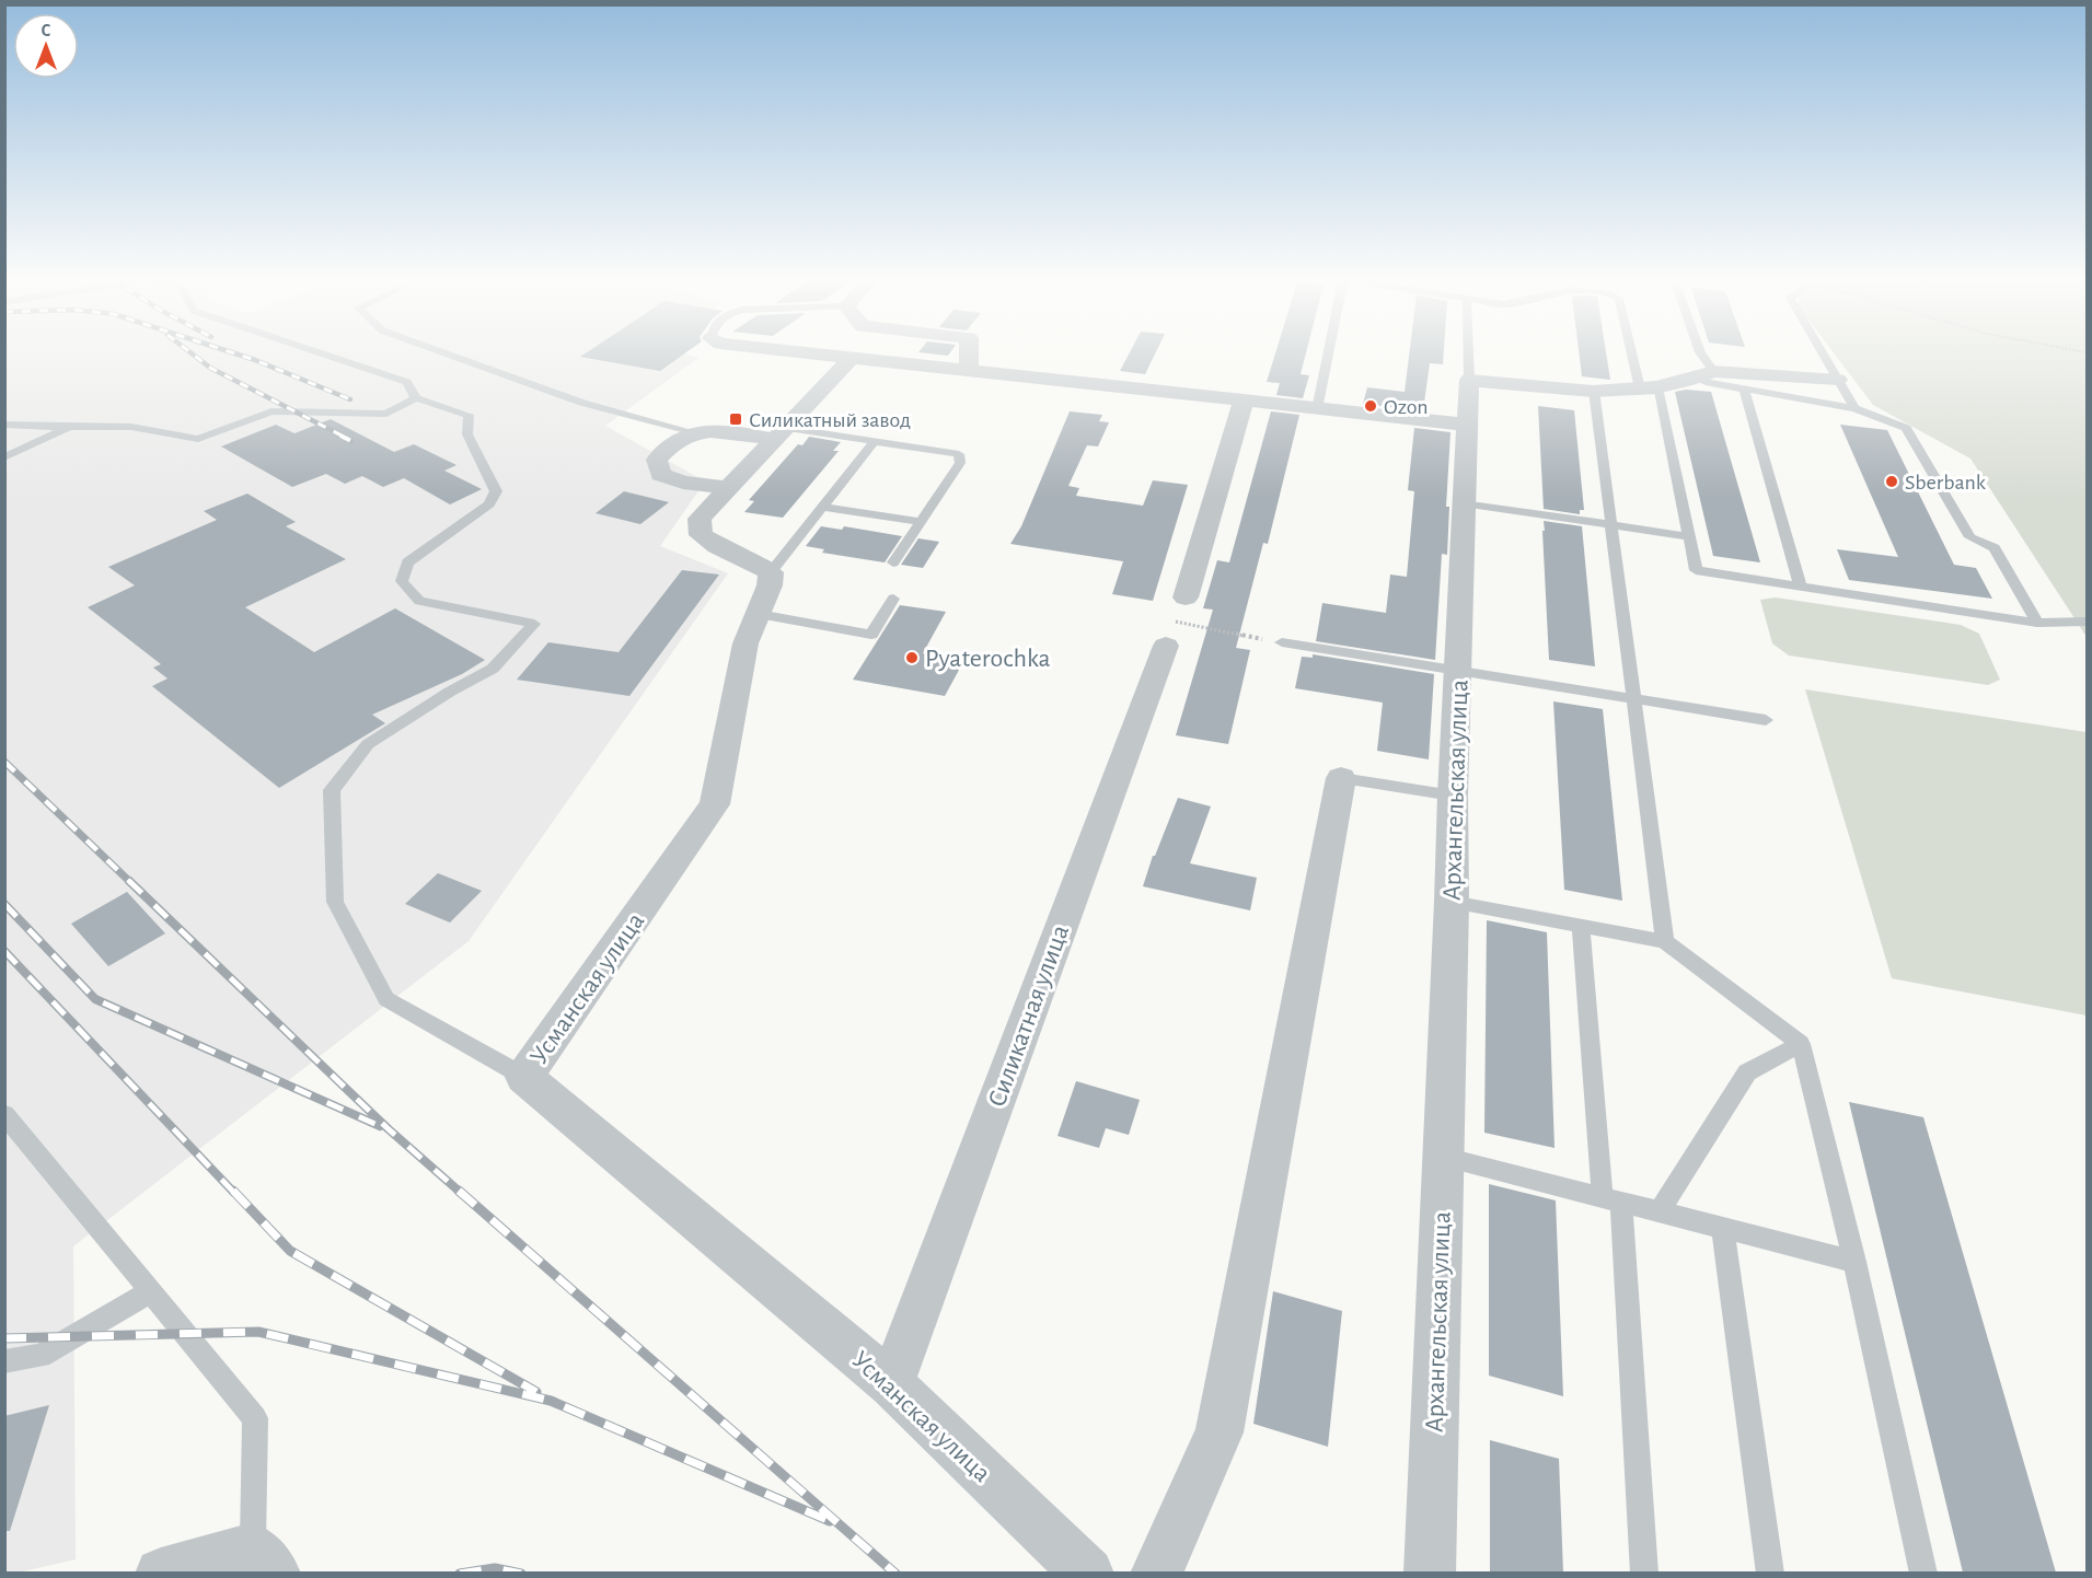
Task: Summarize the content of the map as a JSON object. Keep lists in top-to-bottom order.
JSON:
{
  "streets": {
    "street": ["Архангельская улица", "Усманская улица", "Силикатная улица"]
  },
  "crossings": [
    ["Усманская улица", "Силикатная улица"]
  ],
  "places": {
    "other": ["Ozon", "Sberbank", "Pyaterochka"],
    "transit": ["Силикатный завод"]
  },
  "north": "top"
}
